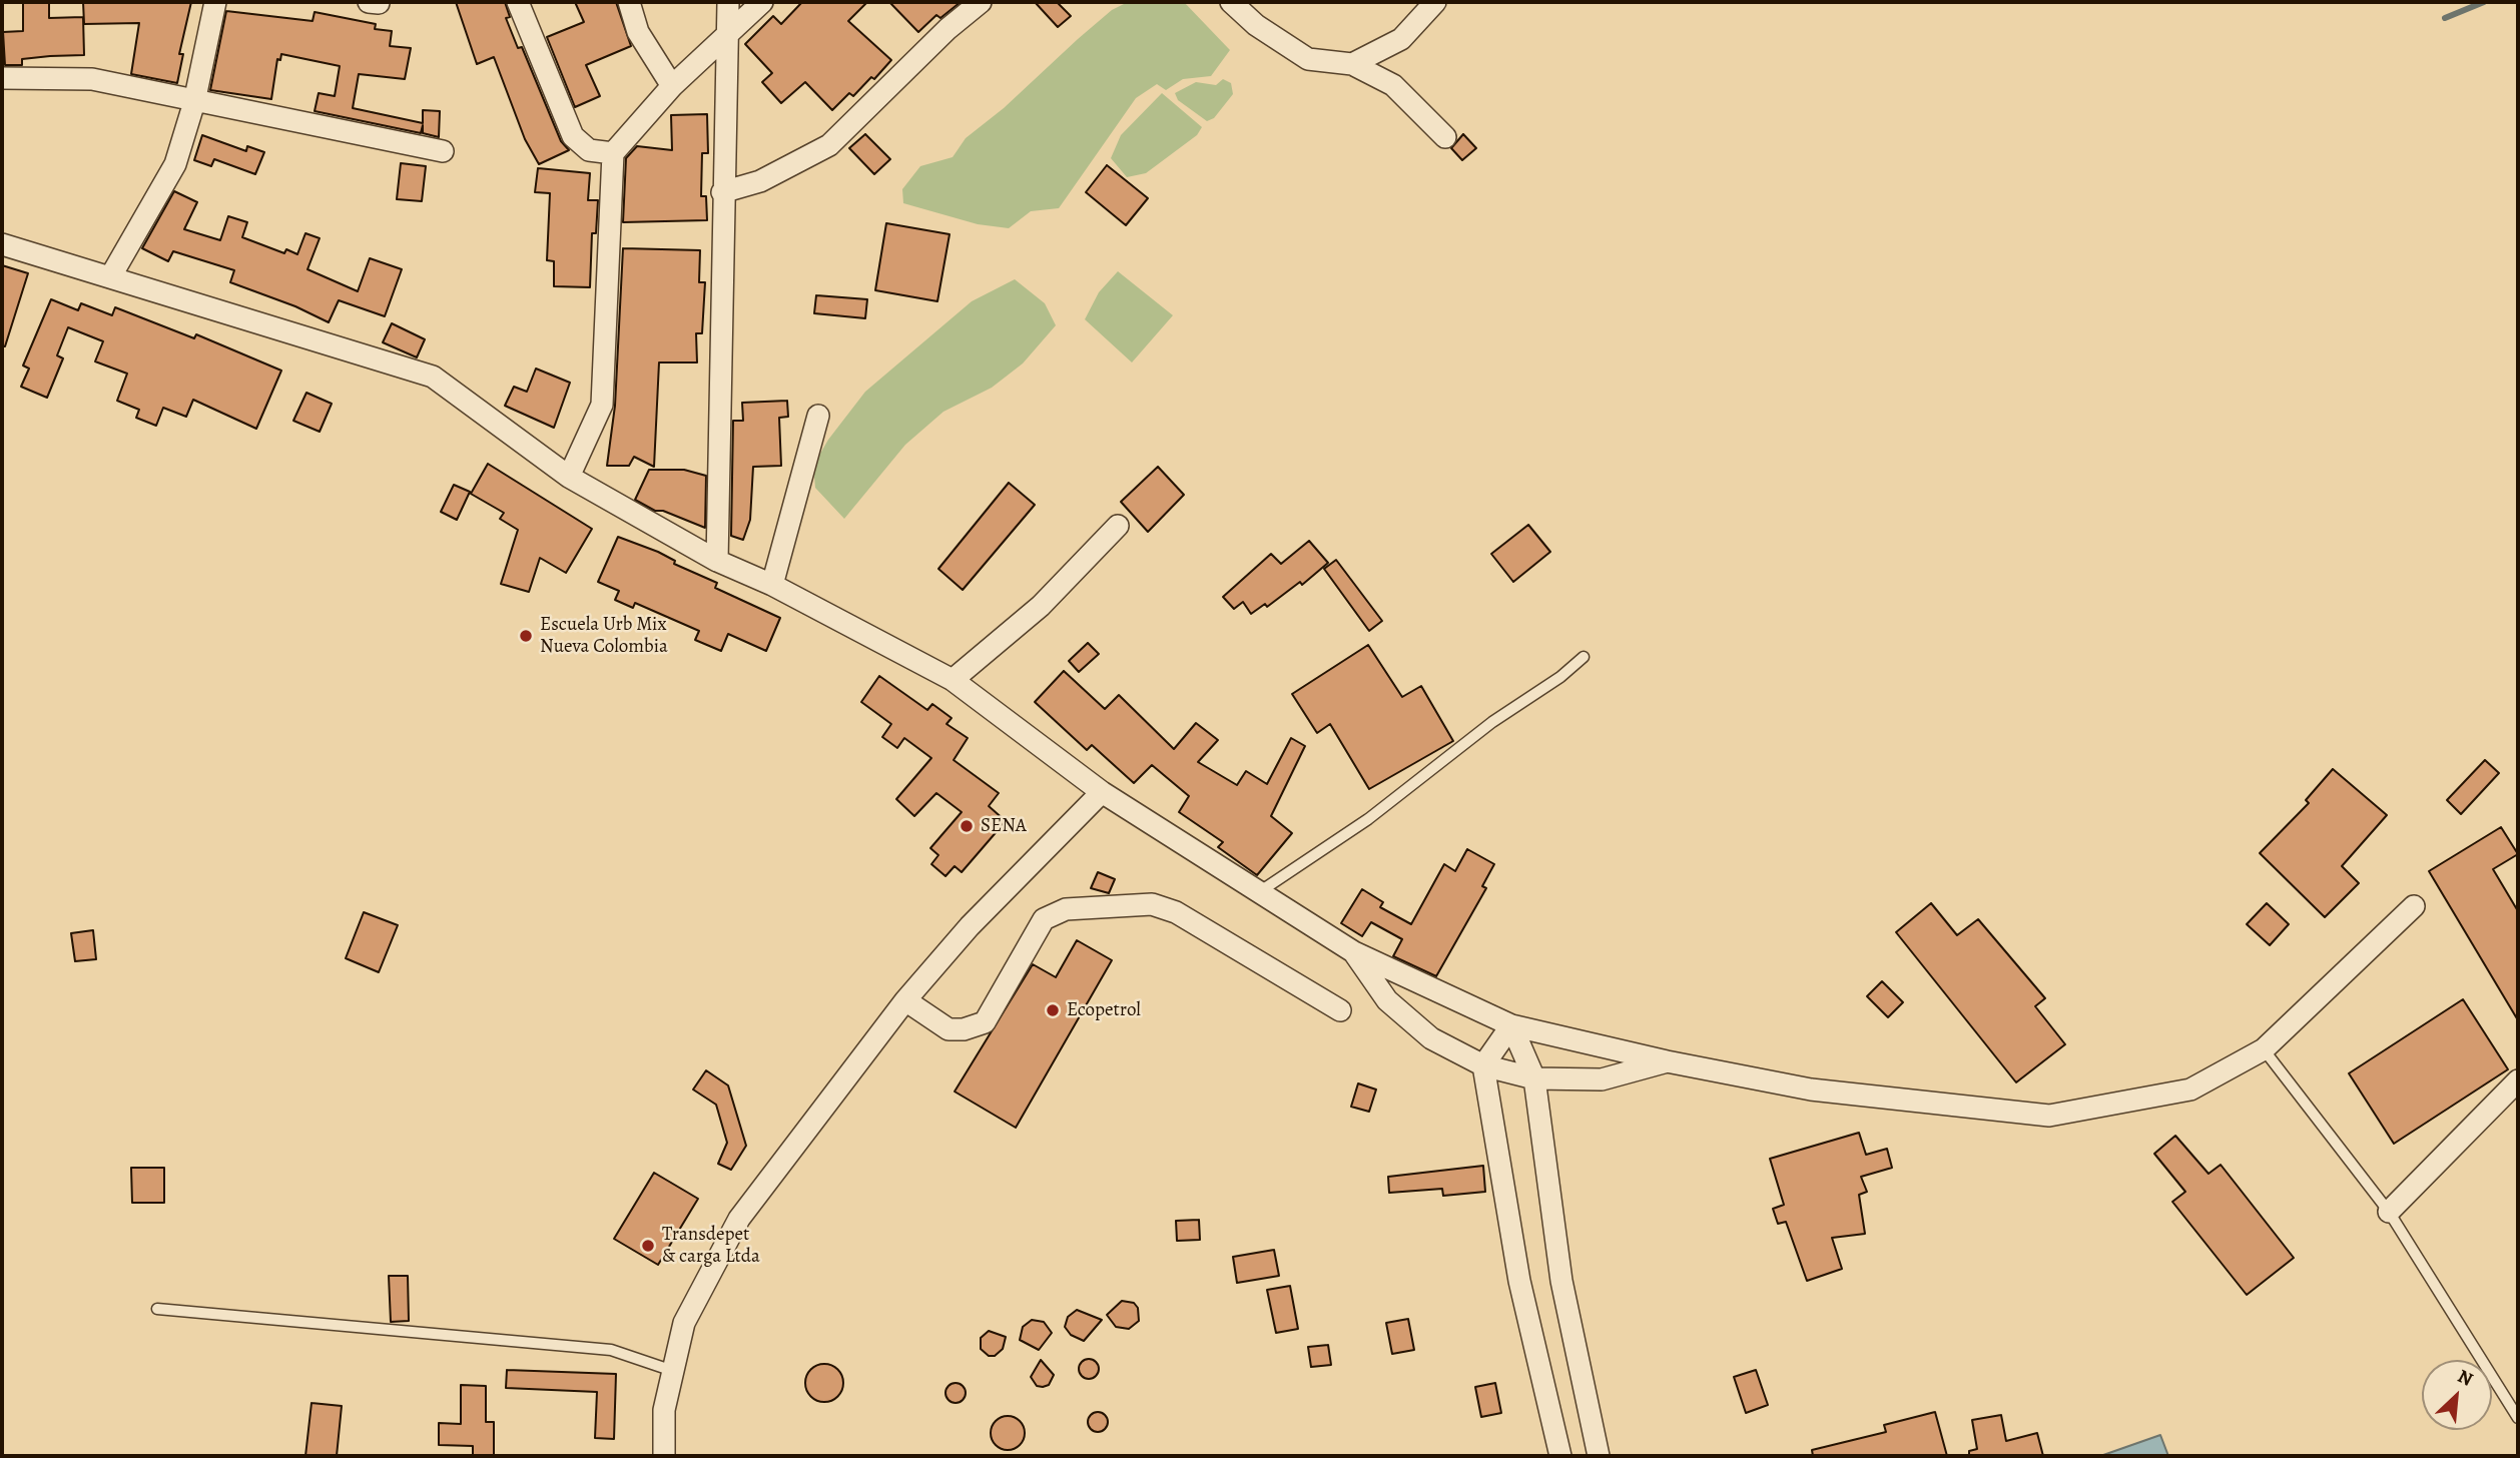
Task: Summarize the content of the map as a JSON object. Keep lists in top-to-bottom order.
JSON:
{
  "places": [
    "Escuela Urb Mix Nueva Colombia",
    "SENA",
    "Ecopetrol",
    "Transdepet & carga Ltda"
  ],
  "north": "top right"
}
